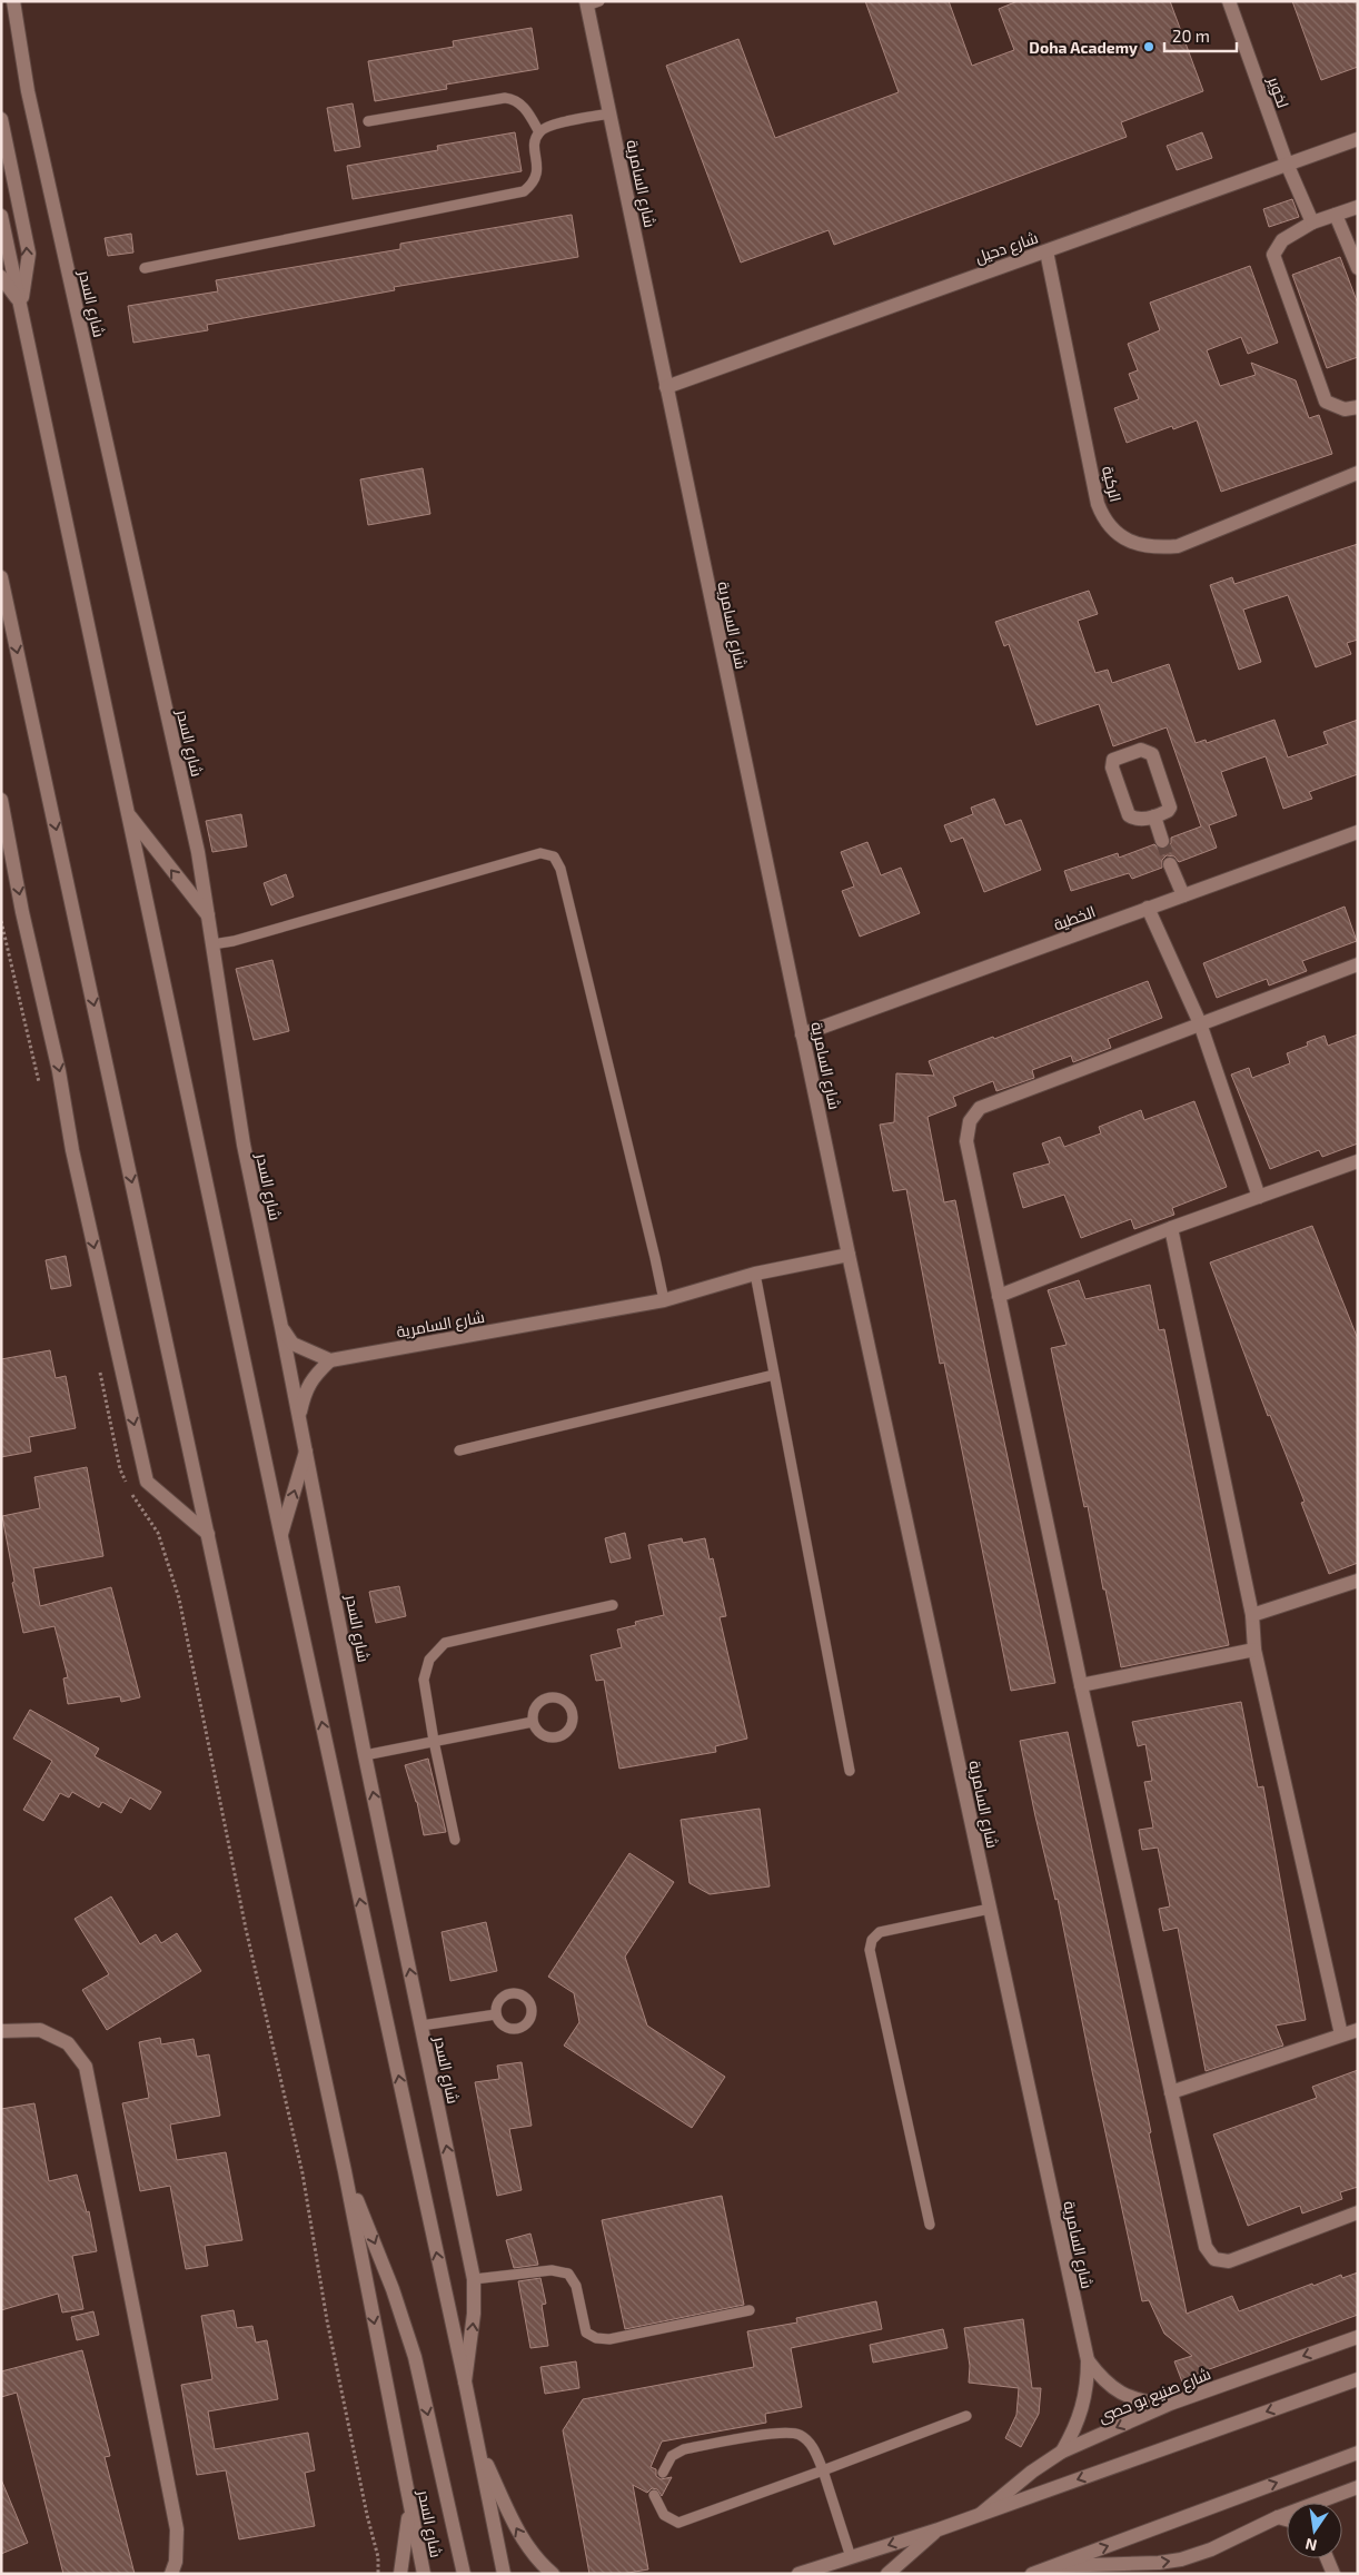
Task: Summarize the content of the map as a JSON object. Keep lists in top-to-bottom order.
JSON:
{
  "streets": {
    "street": [
      "لخوير",
      "شارع السامرية",
      "شارع دحيل",
      "شارع السدر",
      "الركية",
      "الخطية",
      "شارع صنيع بو حصى"
    ]
  },
  "crossings": [
    ["لخوير", "شارع دحيل"],
    ["شارع السامرية", "شارع دحيل"],
    ["شارع السامرية", "الخطية"],
    ["شارع السامرية", "شارع صنيع بو حصى"],
    ["شارع دحيل", "الركية"]
  ],
  "places": ["Doha Academy"],
  "scale_bar": "20 m",
  "north": "bottom"
}
